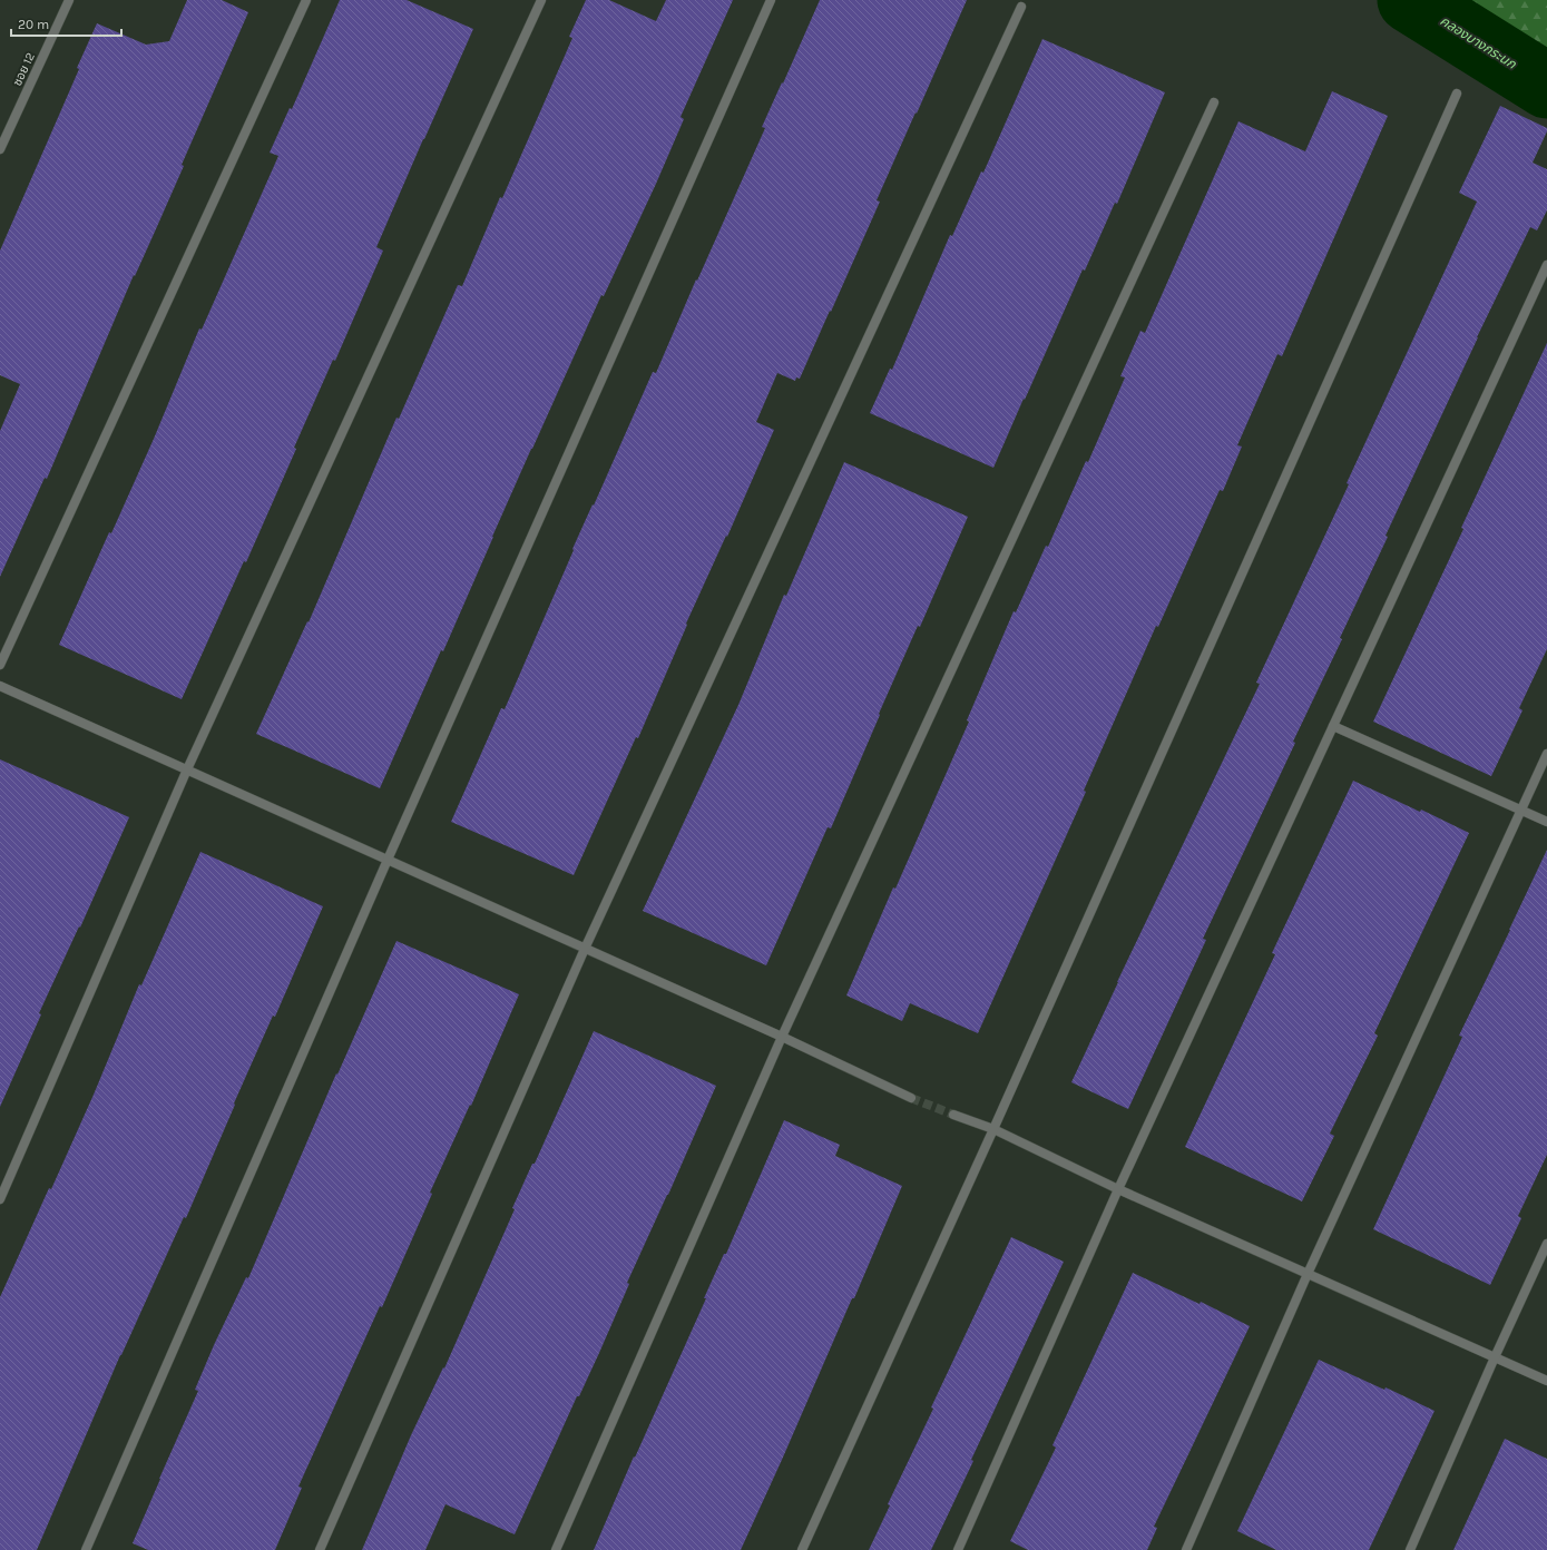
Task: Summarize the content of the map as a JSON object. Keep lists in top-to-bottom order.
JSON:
{
  "streets": {
    "street": ["ซอย 12"]
  },
  "water": ["คลองบางกระนก"],
  "scale_bar": "20 m"
}
